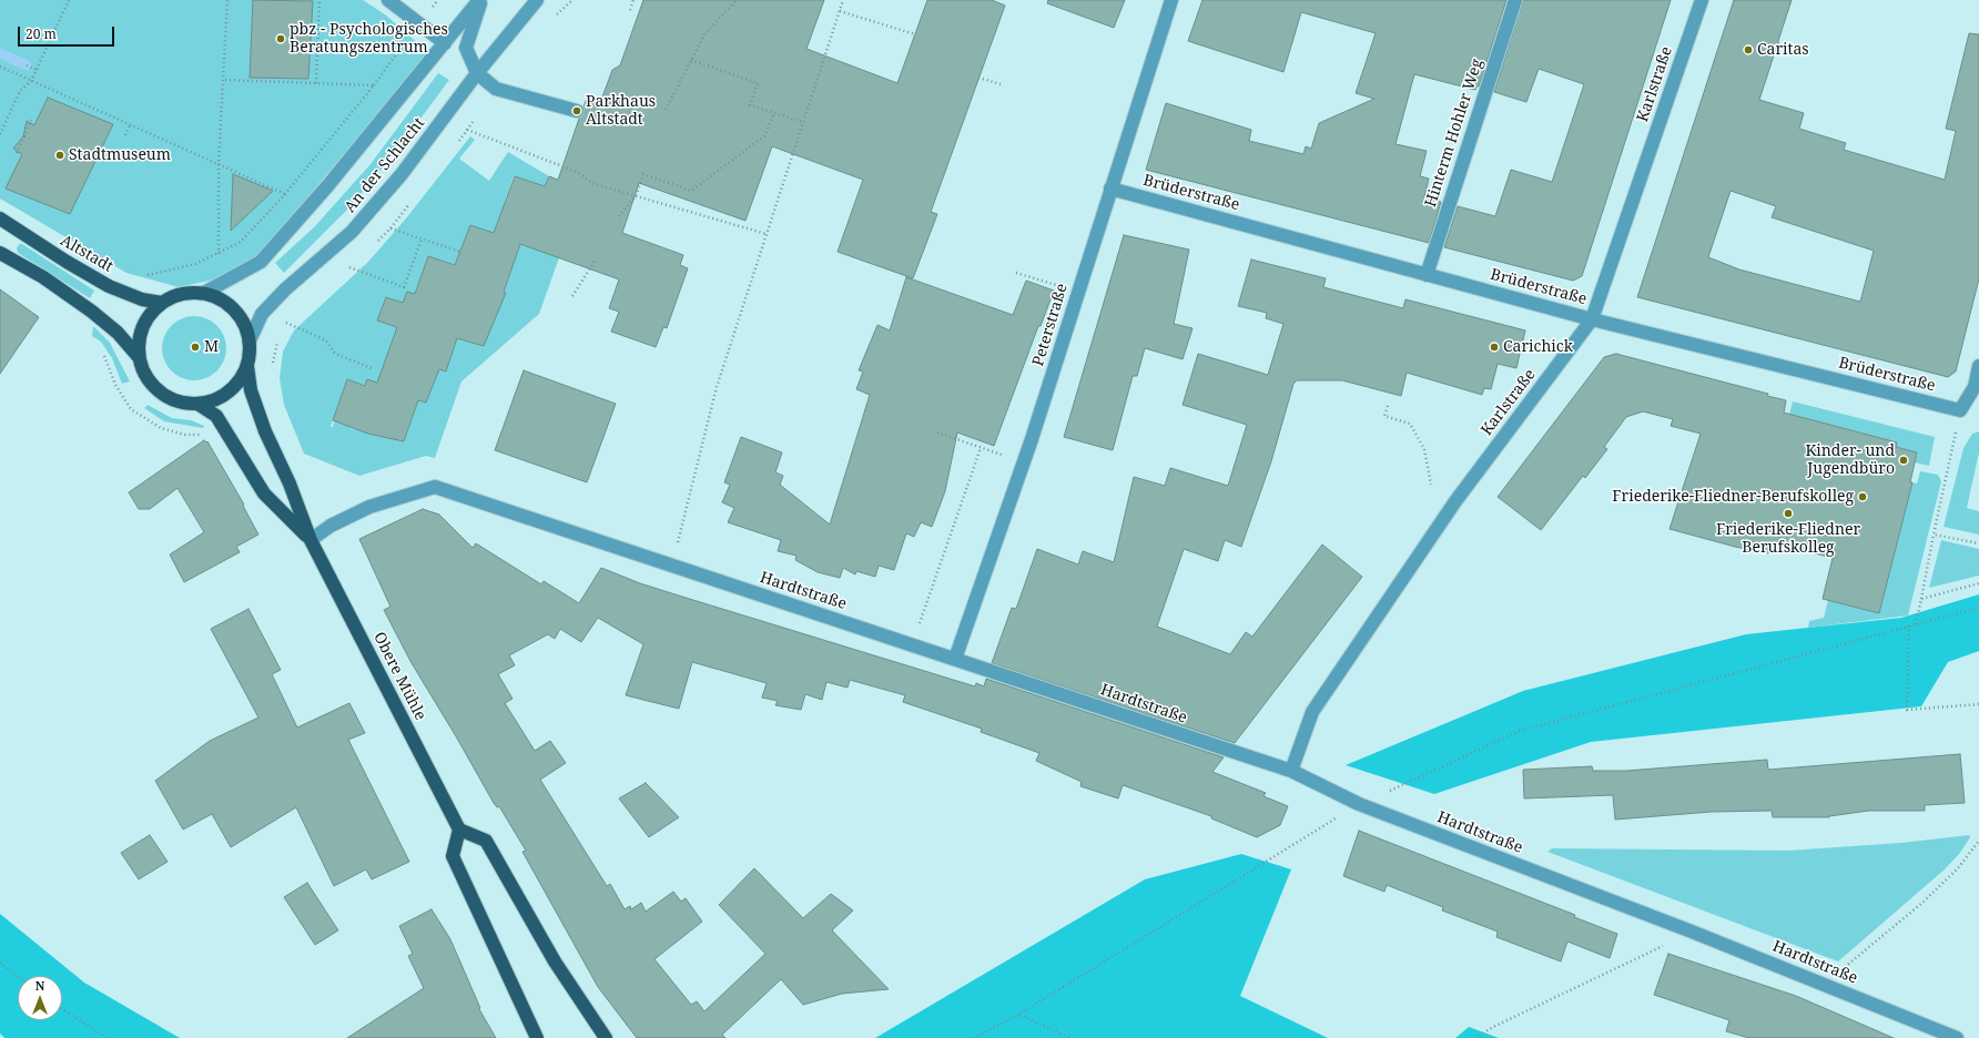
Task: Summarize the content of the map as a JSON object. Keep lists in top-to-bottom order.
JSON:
{
  "streets": {
    "main road": ["Altstadt", "Obere Mühle"],
    "street": [
      "Karlstraße",
      "Hinterm Hohler Weg",
      "An der Schlacht",
      "Brüderstraße",
      "Peterstraße",
      "Hardtstraße"
    ]
  },
  "crossings": [
    ["Karlstraße", "Brüderstraße"],
    ["Karlstraße", "Hardtstraße"],
    ["Hinterm Hohler Weg", "Brüderstraße"],
    ["An der Schlacht", "Altstadt"],
    ["An der Schlacht", "Obere Mühle"],
    ["Brüderstraße", "Peterstraße"],
    ["Altstadt", "Obere Mühle"],
    ["Peterstraße", "Hardtstraße"],
    ["Hardtstraße", "Obere Mühle"]
  ],
  "places": [
    "pbz - Psychologisches Beratungszentrum",
    "Caritas",
    "Parkhaus Altstadt",
    "Stadtmuseum",
    "M",
    "Carichick",
    "Kinder- und Jugendbüro",
    "Friederike-Fliedner-Berufskolleg",
    "Friederike-Fliedner Berufskolleg"
  ],
  "scale_bar": "20 m",
  "north": "top"
}
